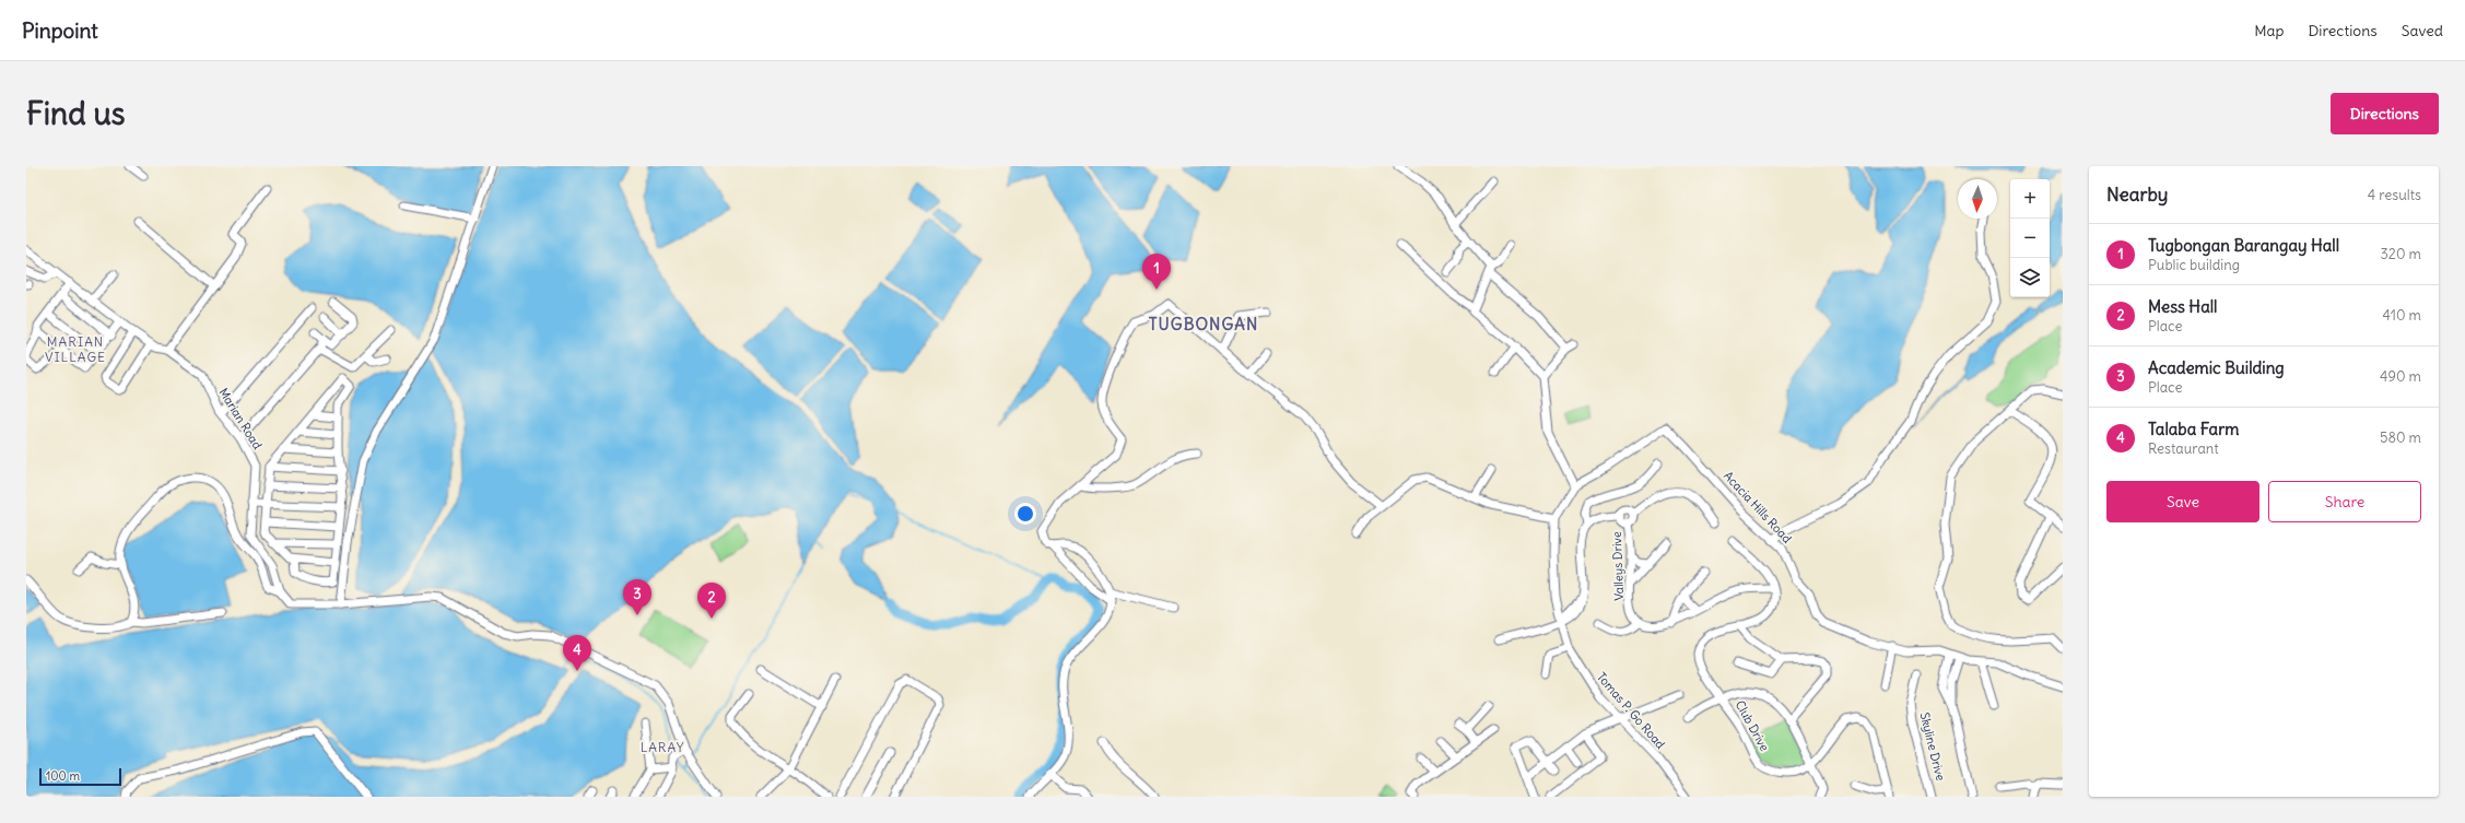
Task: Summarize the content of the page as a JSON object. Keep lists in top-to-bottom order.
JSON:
{
  "streets": {
    "street": [
      "Marian Road",
      "Acacia Hills Road",
      "Valleys Drive",
      "Tomas P. Go Road",
      "Club Drive",
      "Skyline Drive"
    ]
  },
  "crossings": [
    ["Acacia Hills Road", "Tomas P. Go Road"]
  ],
  "districts": ["TUGBONGAN", "MARIAN VILLAGE", "LARAY"],
  "scale_bar": "100 m",
  "north": "bottom",
  "page": {
    "header": "Pinpoint",
    "nav": ["Map", "Directions", "Saved"],
    "buttons": [
      "Directions",
      ["Save", "Share"]
    ],
    "title": "Find us",
    "heading": ["Nearby", "4 results"],
    "map_buttons": ["+", "−"],
    "list": [
      {
        "mark": "1",
        "name": "Tugbongan Barangay Hall",
        "note": "Public building",
        "value": "320 m"
      },
      {
        "mark": "2",
        "name": "Mess Hall",
        "note": "Place",
        "value": "410 m"
      },
      {
        "mark": "3",
        "name": "Academic Building",
        "note": "Place",
        "value": "490 m"
      },
      {
        "mark": "4",
        "name": "Talaba Farm",
        "note": "Restaurant",
        "value": "580 m"
      }
    ],
    "pins": [
      "1",
      "3",
      "2",
      "4"
    ],
    "scale": "100 m"
  }
}
